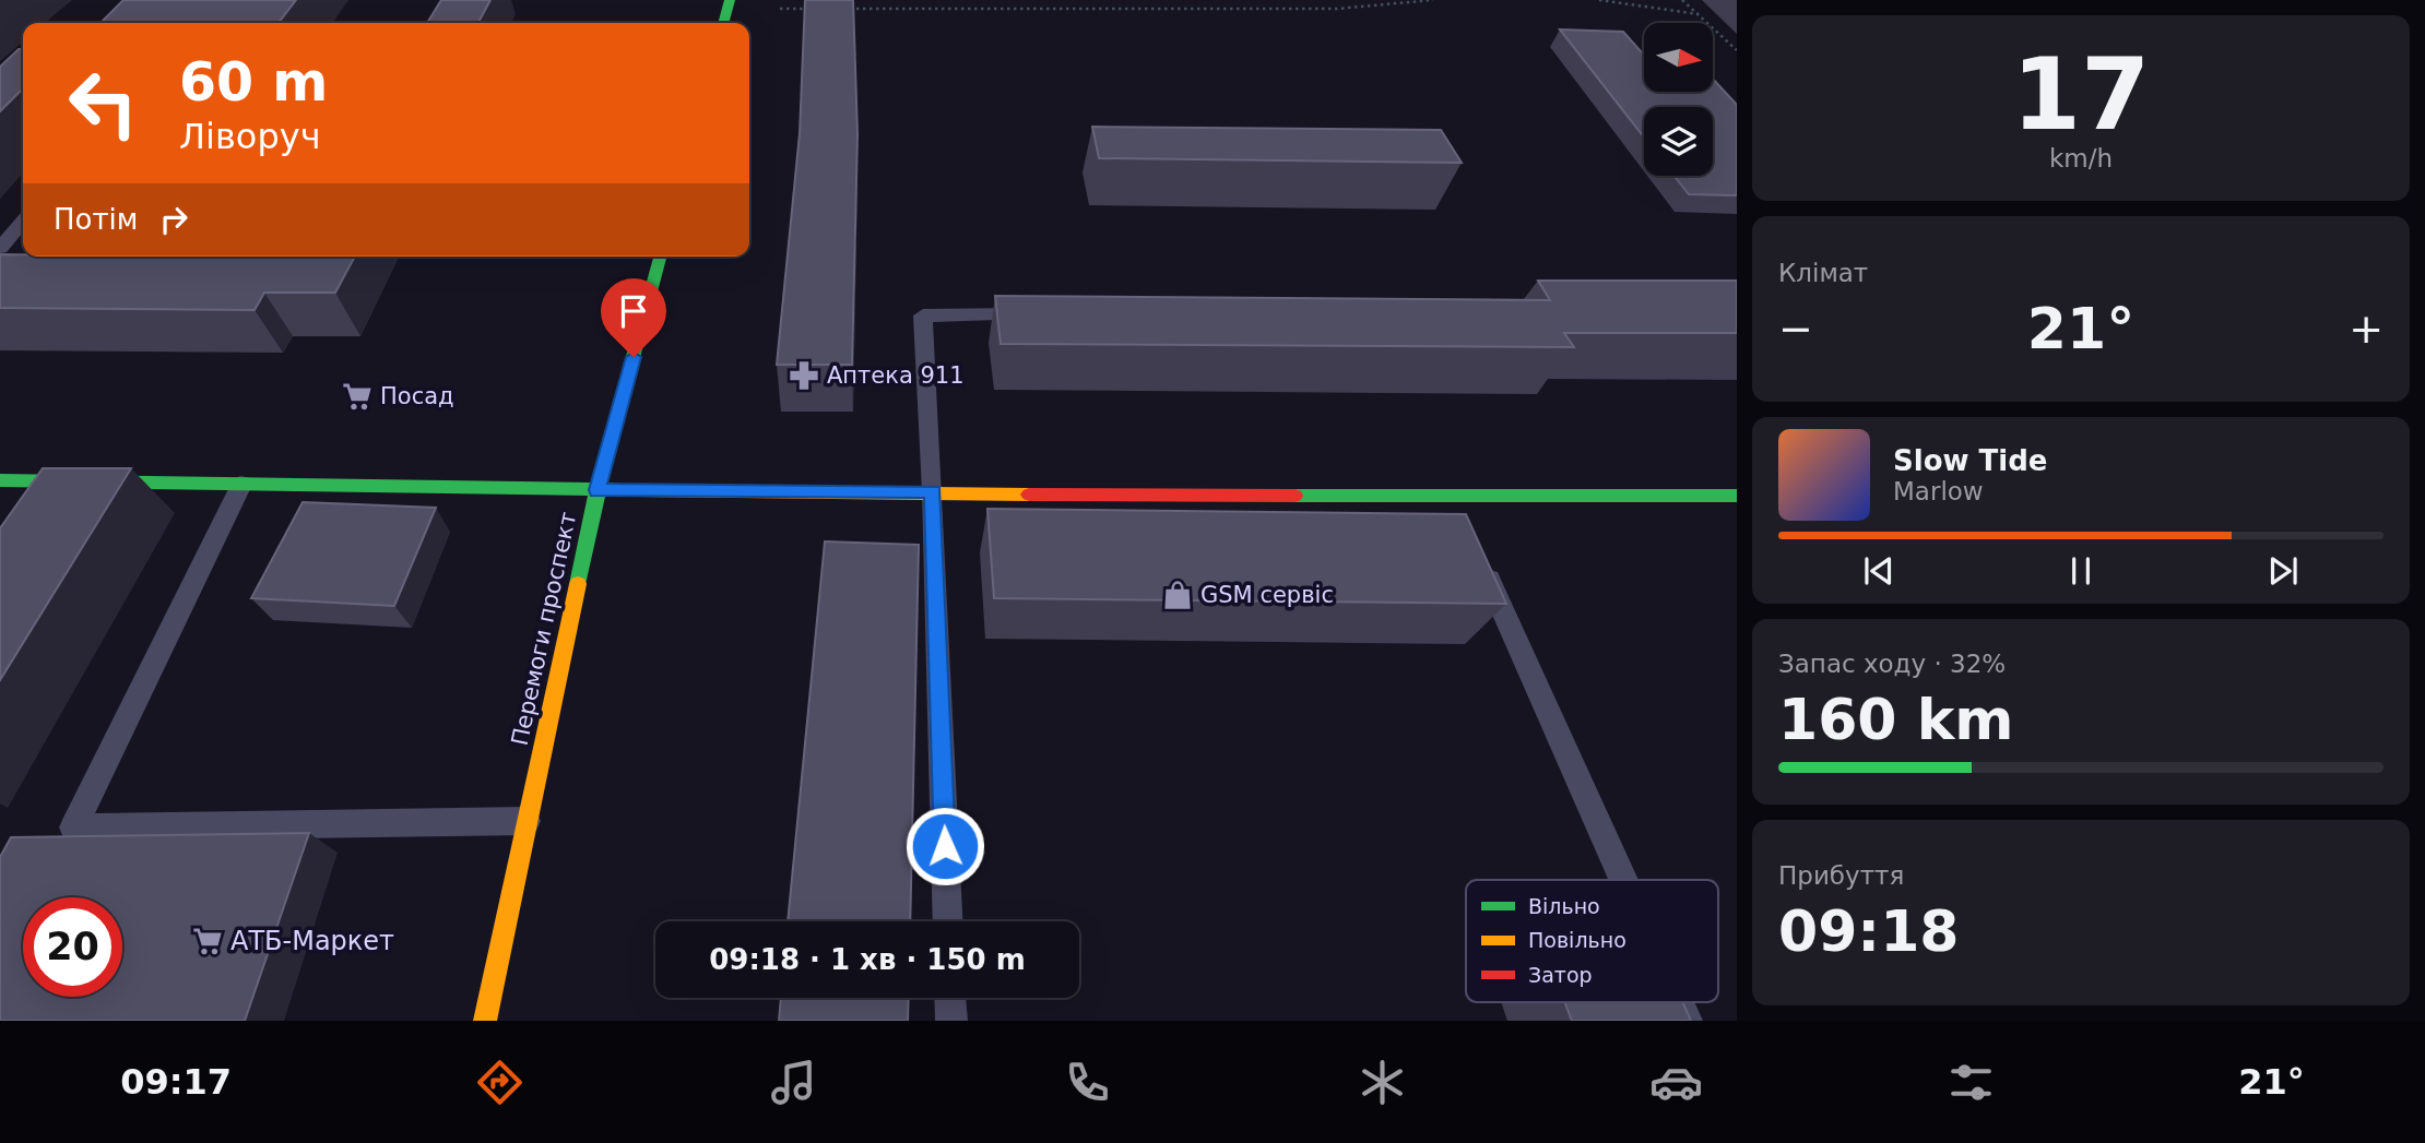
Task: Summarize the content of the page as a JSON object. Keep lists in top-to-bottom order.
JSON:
{
  "streets": {
    "street": ["Перемоги проспект"]
  },
  "places": {
    "pharmacy": ["Аптека 911"],
    "supermarket": ["Посад", "АТБ-Маркет"],
    "shop": ["GSM сервіс"]
  },
  "legend": ["Вільно", "Повільно", "Затор"],
  "north": "right",
  "page": {
    "tile": [
      ["17", "km/h"],
      "Клімат",
      ["Запас ходу · 32%", "160 km"],
      ["Прибуття", "09:18"]
    ],
    "turn": ["60 m", "Ліворуч"],
    "then": "Потім",
    "heat": ["−", "21°", "+"],
    "song": ["Slow Tide", "Marlow"],
    "limit": "20",
    "trip": "09:18 · 1 хв · 150 m",
    "tabs": ["09:17", "21°"]
  }
}
